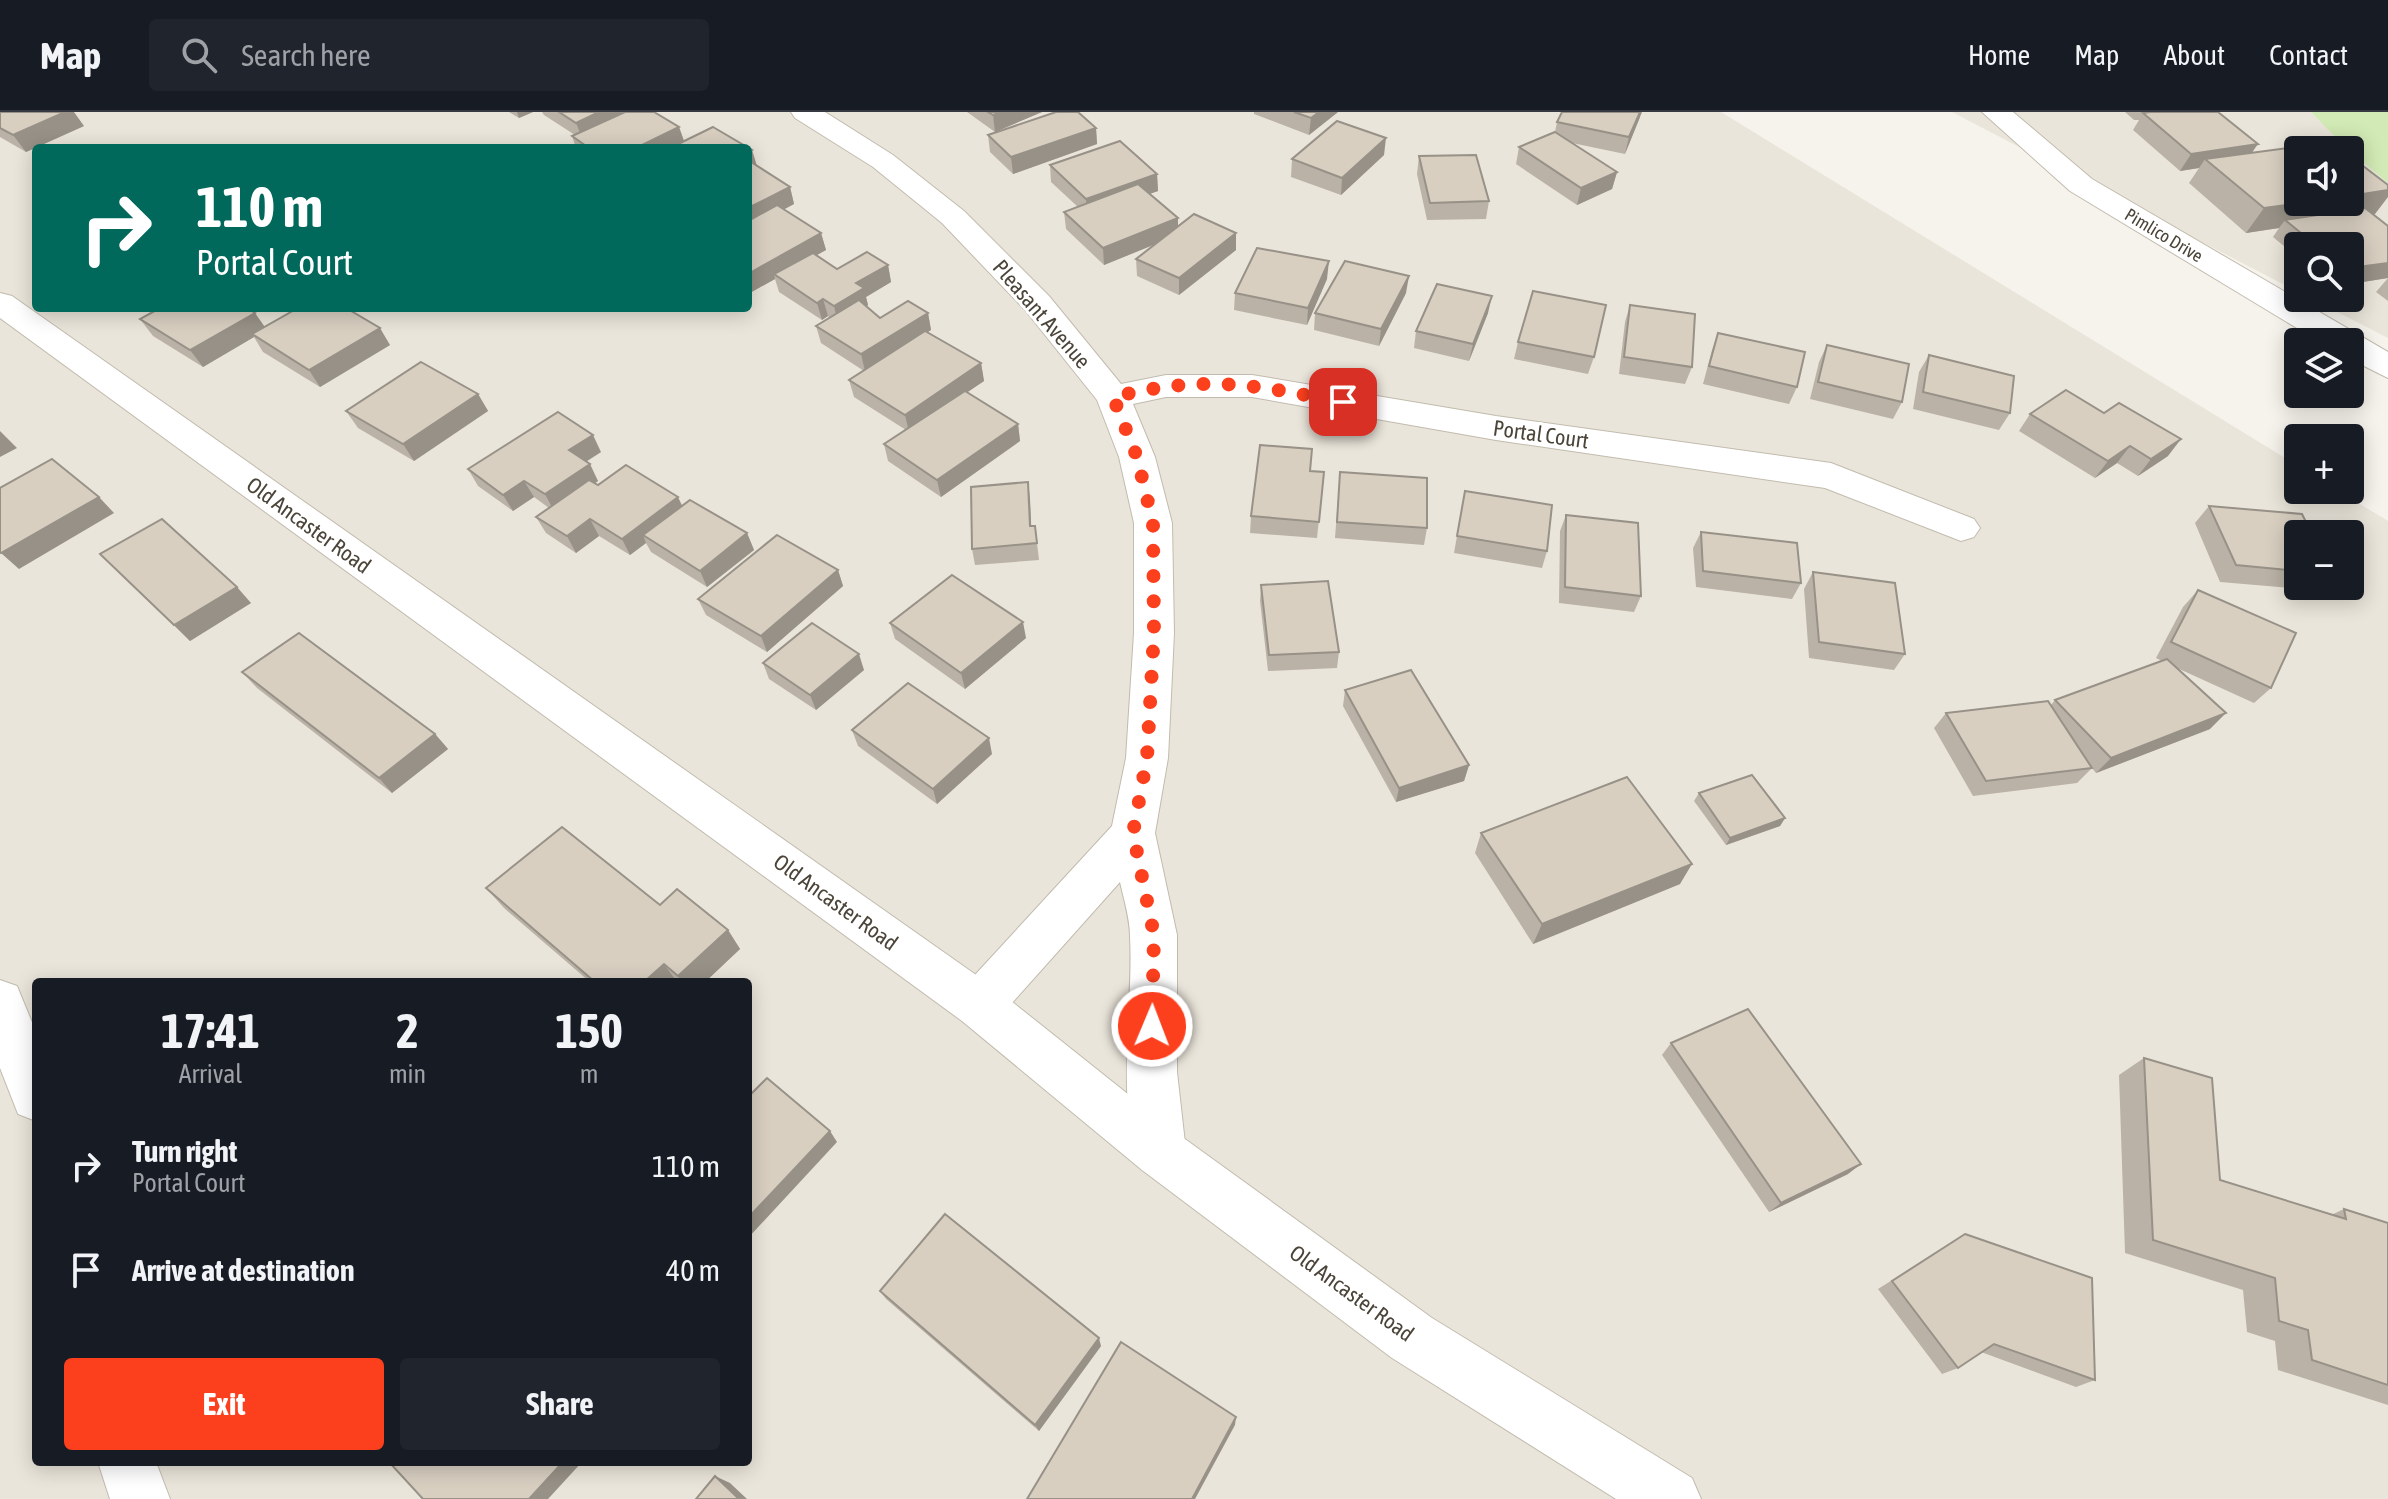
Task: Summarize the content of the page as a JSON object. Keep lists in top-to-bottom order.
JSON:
{
  "streets": {
    "street": [
      "Pimlico Drive",
      "Pleasant Avenue",
      "Portal Court",
      "Old Ancaster Road"
    ]
  },
  "crossings": [
    ["Pleasant Avenue", "Portal Court"],
    ["Pleasant Avenue", "Old Ancaster Road"]
  ],
  "page": {
    "header": "Map",
    "search": "Search here",
    "nav": [
      "Home",
      "Map",
      "About",
      "Contact"
    ],
    "map_buttons": ["+", "−"],
    "turn": ["110 m", "Portal Court"],
    "eta": [
      "17:41",
      "Arrival",
      "2",
      "min",
      "150",
      "m"
    ],
    "list": [
      {
        "name": "Turn right",
        "note": "Portal Court",
        "value": "110 m"
      },
      {
        "name": "Arrive at destination",
        "value": "40 m"
      }
    ],
    "buttons": ["Exit", "Share"]
  }
}
